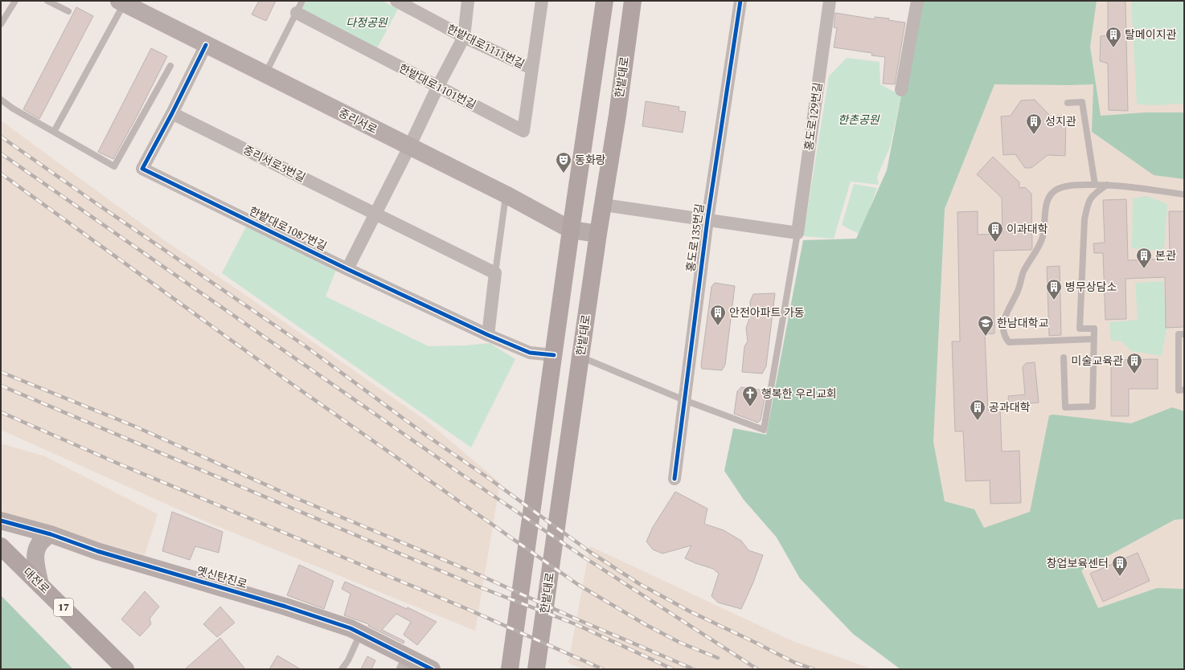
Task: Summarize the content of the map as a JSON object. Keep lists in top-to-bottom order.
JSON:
{
  "streets": {
    "main road": [
      "한밭대로",
      "중리서로",
      "옛신탄진로",
      "대전로",
      "17"
    ],
    "street": [
      "한밭대로1111번길",
      "한밭대로1101번길",
      "홍도로129번길",
      "중리서로3번길",
      "한밭대로1087번길",
      "홍도로135번길"
    ]
  },
  "crossings": [
    ["한밭대로1111번길", "한밭대로1101번길"],
    ["한밭대로", "중리서로"],
    ["중리서로", "한밭대로1087번길"],
    ["중리서로3번길", "한밭대로1087번길"]
  ],
  "parks": ["다정공원", "한촌공원"],
  "places": {
    "building": [
      "탈메이지관",
      "성지관",
      "이과대학",
      "본관",
      "병무상담소",
      "안전아파트 가동",
      "미술교육관",
      "공과대학",
      "창업보육센터"
    ],
    "theatre": ["동화랑"],
    "school or university": ["한남대학교"],
    "church": ["행복한 우리교회"]
  }
}
